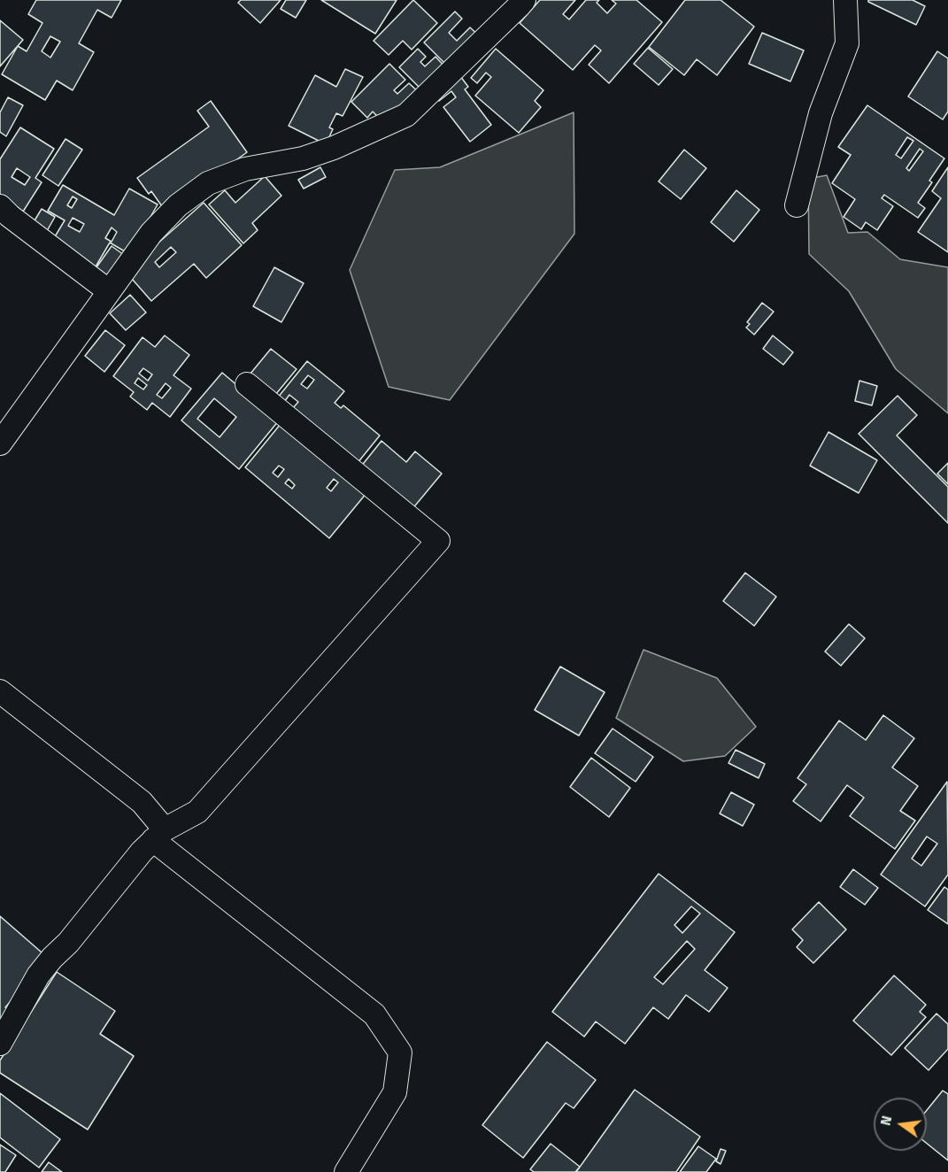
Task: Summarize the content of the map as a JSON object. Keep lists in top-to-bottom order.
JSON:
{
  "north": "left"
}
